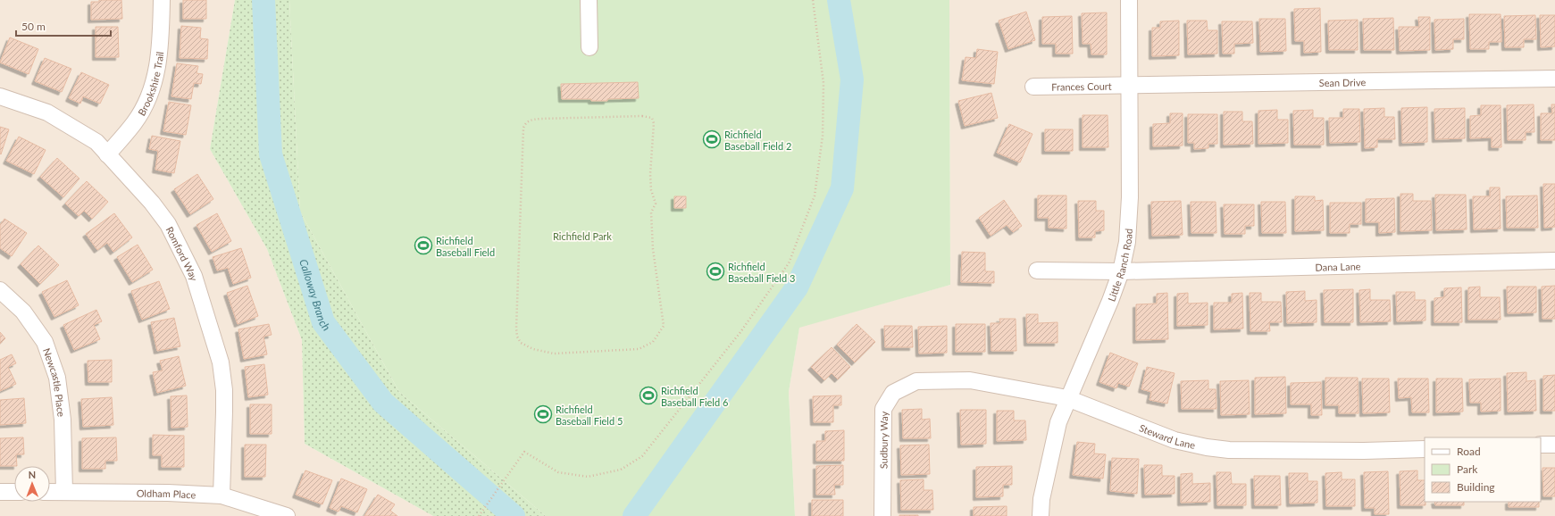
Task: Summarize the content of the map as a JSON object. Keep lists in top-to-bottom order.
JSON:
{
  "streets": {
    "street": [
      "Sean Drive",
      "Brookshire Trail",
      "Frances Court",
      "Romford Way",
      "Little Ranch Road",
      "Dana Lane",
      "Newcastle Place",
      "Steward Lane",
      "Sudbury Way",
      "Oldham Place"
    ]
  },
  "crossings": [
    ["Sean Drive", "Frances Court"],
    ["Sean Drive", "Little Ranch Road"],
    ["Brookshire Trail", "Romford Way"],
    ["Frances Court", "Little Ranch Road"],
    ["Romford Way", "Oldham Place"],
    ["Little Ranch Road", "Dana Lane"],
    ["Little Ranch Road", "Steward Lane"],
    ["Newcastle Place", "Oldham Place"],
    ["Steward Lane", "Sudbury Way"]
  ],
  "water": ["Calloway Branch"],
  "parks": ["Richfield Park"],
  "places": {
    "sports": [
      "Richfield Baseball Field 2",
      "Richfield Baseball Field",
      "Richfield Baseball Field 3",
      "Richfield Baseball Field 6",
      "Richfield Baseball Field 5"
    ]
  },
  "legend": ["Road", "Park", "Building"],
  "scale_bar": "50 m",
  "north": "top"
}
